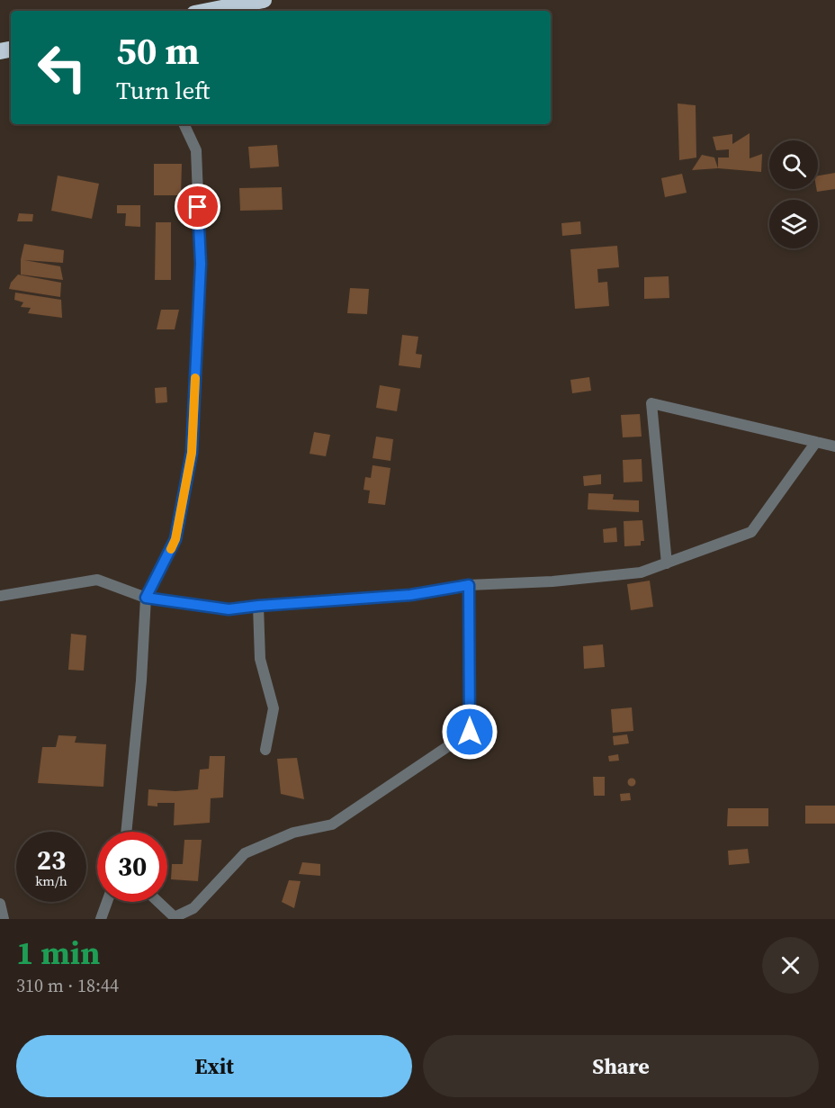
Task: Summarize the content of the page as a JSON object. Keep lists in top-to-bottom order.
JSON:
{
  "page": {
    "turn": ["50 m", "Turn left"],
    "speed": "23 km/h",
    "limit": "30",
    "heading": ["1 min", "310 m · 18:44"],
    "buttons": ["Exit", "Share"]
  }
}
